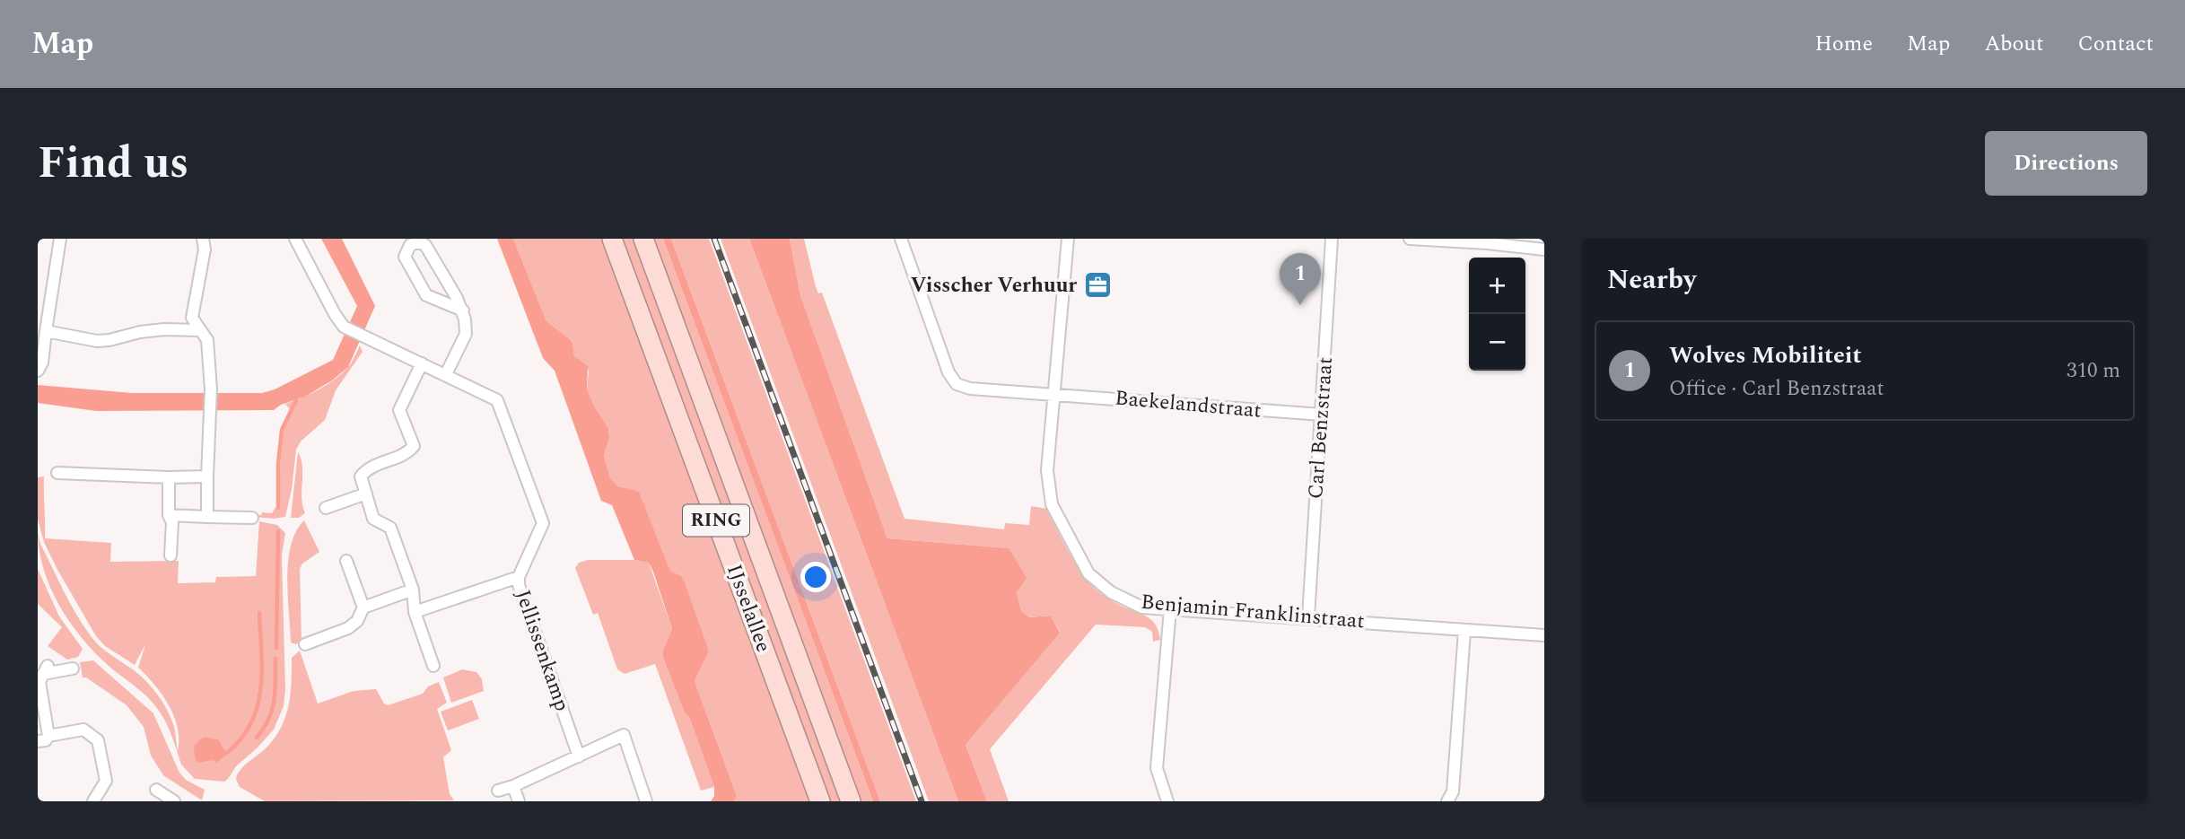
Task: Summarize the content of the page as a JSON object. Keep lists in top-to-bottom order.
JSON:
{
  "streets": {
    "main road": ["RING", "IJsselallee"],
    "street": [
      "Baekelandstraat",
      "Carl Benzstraat",
      "Benjamin Franklinstraat",
      "Jellissenkamp"
    ]
  },
  "crossings": [
    ["Baekelandstraat", "Carl Benzstraat"],
    ["Baekelandstraat", "Benjamin Franklinstraat"],
    ["Carl Benzstraat", "Benjamin Franklinstraat"]
  ],
  "places": {
    "office": ["Visscher Verhuur"]
  },
  "page": {
    "header": "Map",
    "nav": [
      "Home",
      "Map",
      "About",
      "Contact"
    ],
    "title": "Find us",
    "buttons": "Directions",
    "heading": "Nearby",
    "pins": "1",
    "map_buttons": ["+", "−"],
    "list": [
      {
        "mark": "1",
        "name": "Wolves Mobiliteit",
        "note": "Office · Carl Benzstraat",
        "value": "310 m"
      }
    ]
  }
}
